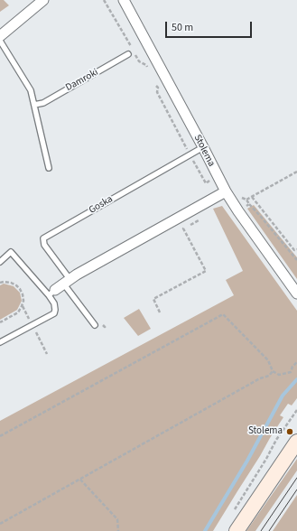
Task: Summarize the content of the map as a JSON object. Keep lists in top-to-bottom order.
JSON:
{
  "streets": {
    "street": ["Stolema"],
    "lane": ["Damroki", "Goska"]
  },
  "crossings": [
    ["Stolema", "Goska"]
  ],
  "places": ["Stolema"],
  "scale_bar": "50 m"
}
